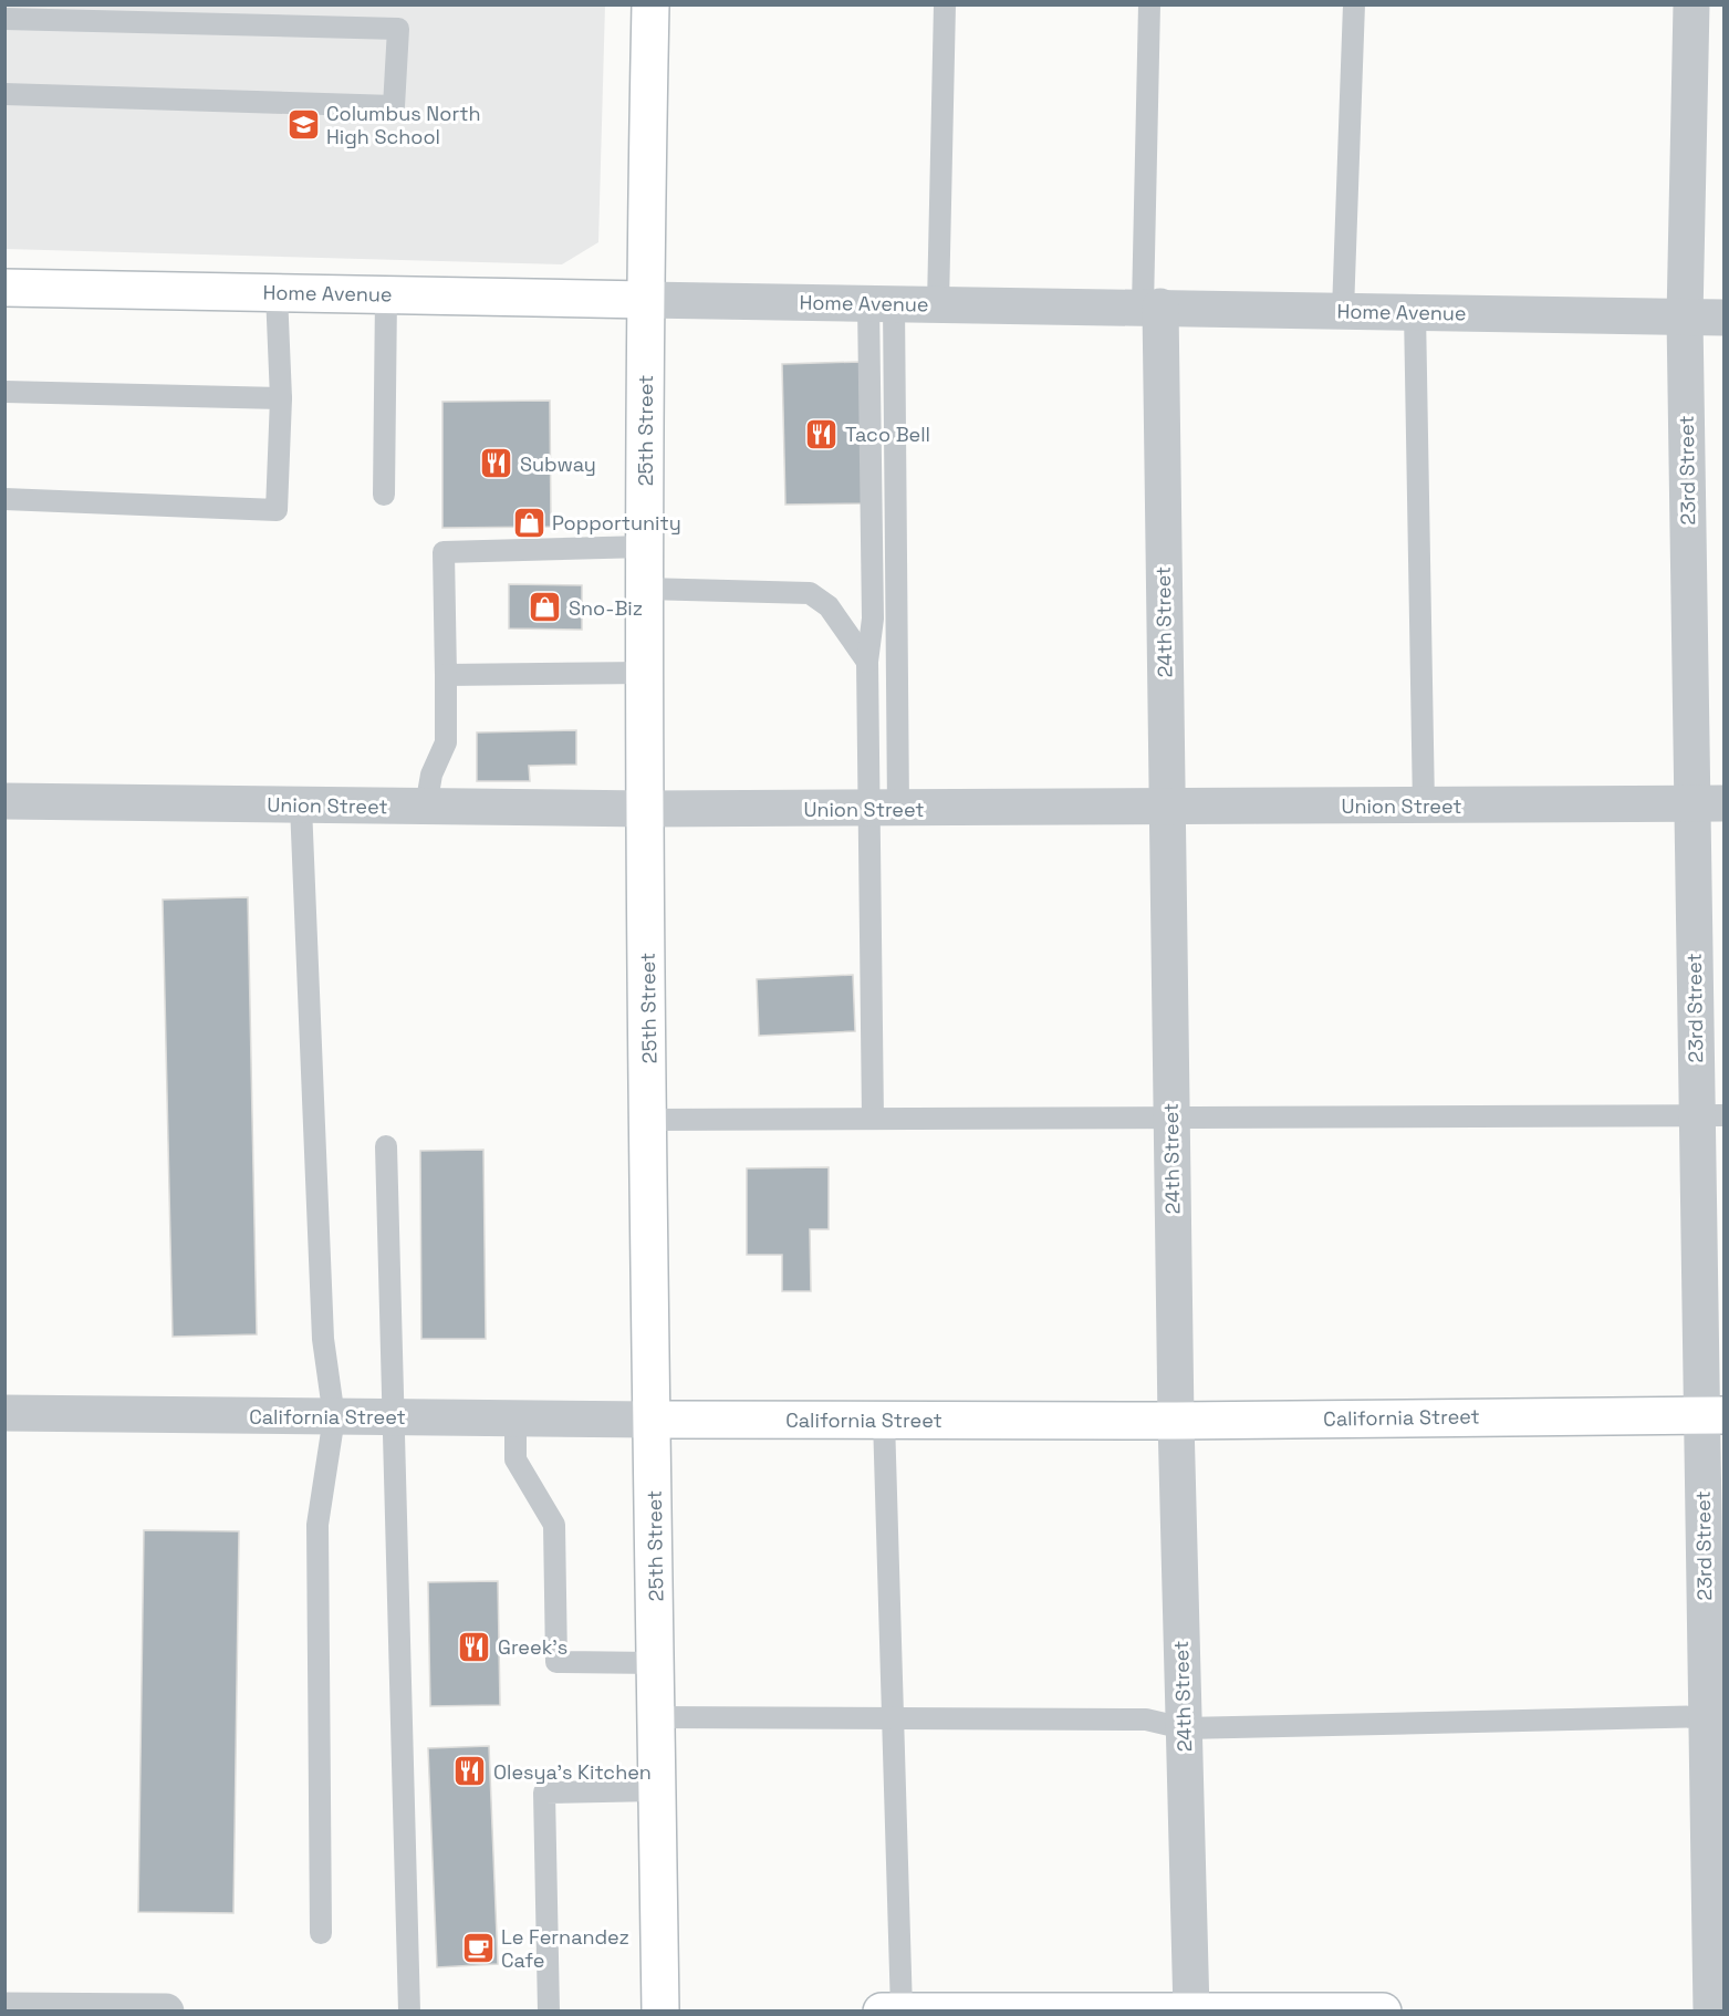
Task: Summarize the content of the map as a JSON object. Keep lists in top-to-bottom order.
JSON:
{
  "streets": {
    "street": [
      "Home Avenue",
      "25th Street",
      "23rd Street",
      "24th Street",
      "Union Street",
      "California Street"
    ]
  },
  "crossings": [
    ["Home Avenue", "25th Street"],
    ["Home Avenue", "23rd Street"],
    ["Home Avenue", "24th Street"],
    ["25th Street", "Union Street"],
    ["25th Street", "California Street"],
    ["23rd Street", "Union Street"],
    ["23rd Street", "California Street"],
    ["24th Street", "Union Street"],
    ["24th Street", "California Street"]
  ],
  "places": {
    "school or university": ["Columbus North High School"],
    "restaurant": [
      "Taco Bell",
      "Subway",
      "Greek's",
      "Olesya's Kitchen"
    ],
    "shop": ["Popportunity", "Sno-Biz"],
    "cafe": ["Le Fernandez Cafe"]
  }
}
